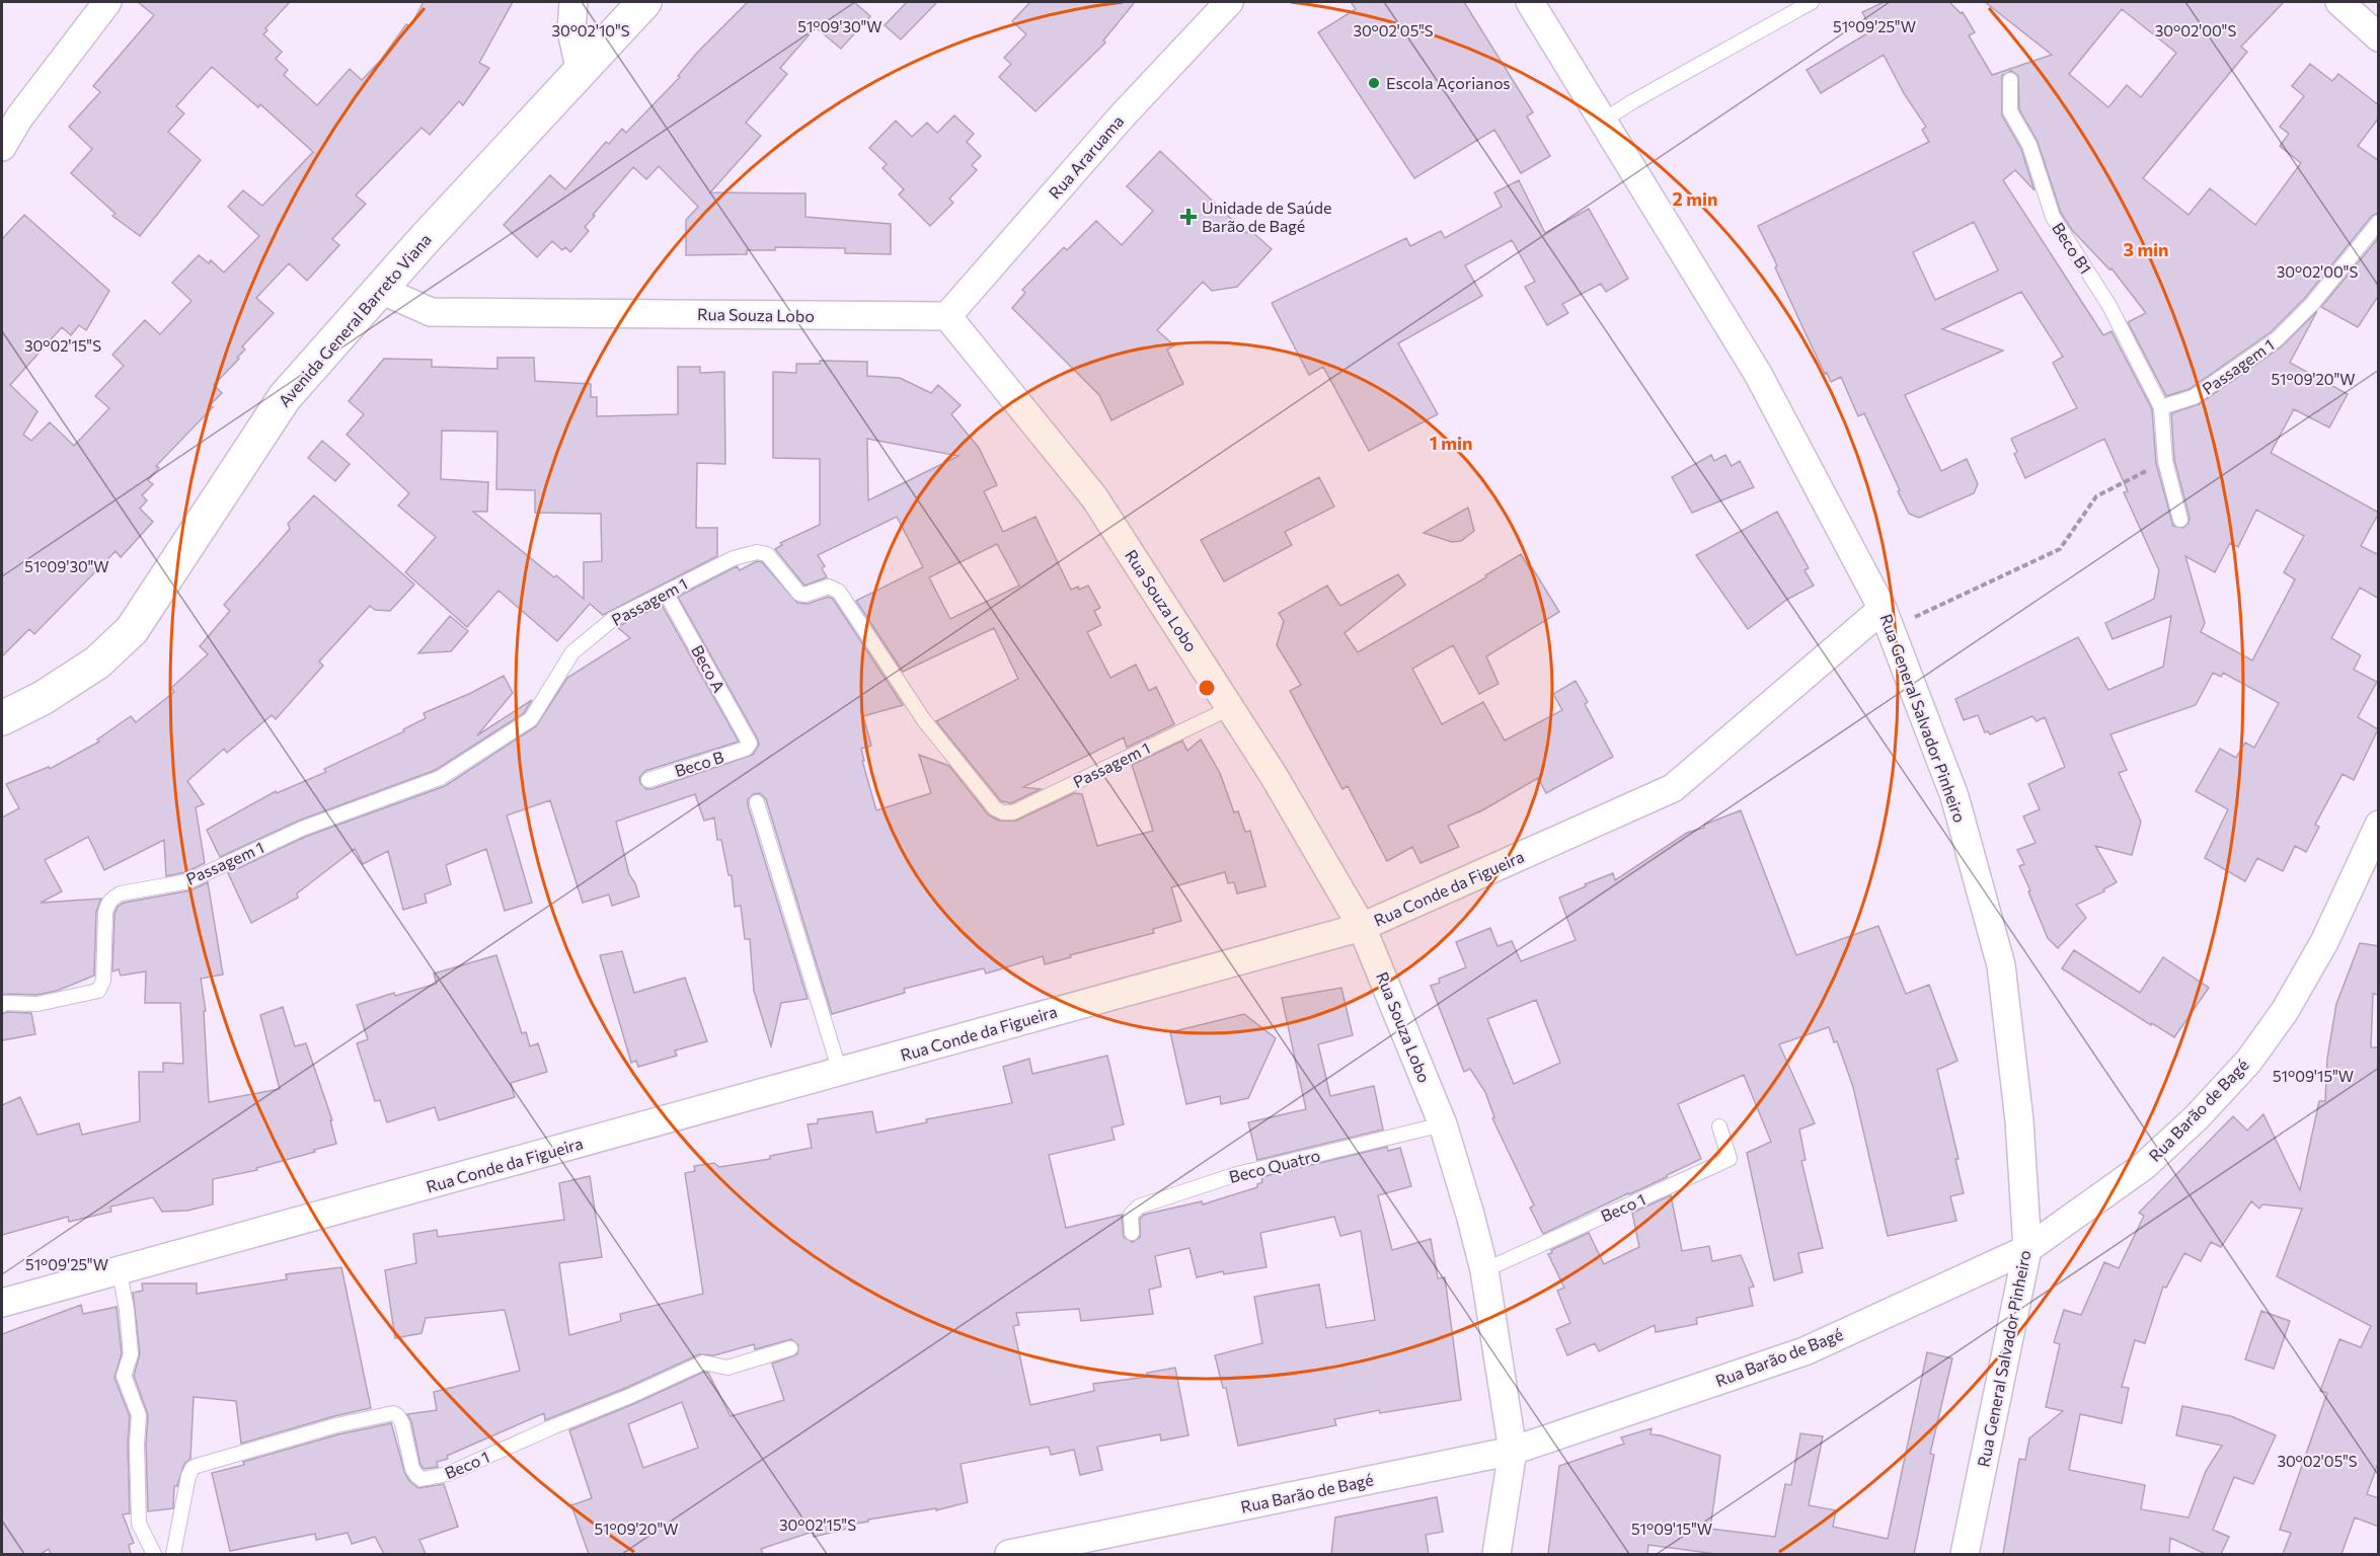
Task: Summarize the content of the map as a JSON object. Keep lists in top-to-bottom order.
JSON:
{
  "streets": {
    "street": [
      "Rua Araruama",
      "Rua Souza Lobo",
      "Avenida General Barreto Viana",
      "Rua General Salvador Pinheiro",
      "Rua Conde da Figueira",
      "Rua Barão de Bagé"
    ],
    "lane": [
      "Beco B1",
      "Passagem 1",
      "Beco A",
      "Beco B",
      "Beco Quatro",
      "Beco 1"
    ]
  },
  "crossings": [
    ["Rua Araruama", "Rua Souza Lobo"],
    ["Beco B1", "Passagem 1"],
    ["Rua Souza Lobo", "Avenida General Barreto Viana"],
    ["Rua Souza Lobo", "Passagem 1"],
    ["Rua Souza Lobo", "Rua Conde da Figueira"],
    ["Rua Souza Lobo", "Rua Barão de Bagé"],
    ["Rua Souza Lobo", "Beco Quatro"],
    ["Rua Souza Lobo", "Beco 1"],
    ["Passagem 1", "Beco A"],
    ["Beco A", "Beco B"],
    ["Rua General Salvador Pinheiro", "Rua Conde da Figueira"],
    ["Rua General Salvador Pinheiro", "Rua Barão de Bagé"]
  ],
  "places": {
    "other": ["Escola Açorianos"],
    "health": ["Unidade de Saúde Barão de Bagé"]
  },
  "coordinates": [
    "51°09'30\"W",
    "51°09'25\"W",
    "30°02'10\"S",
    "30°02'05\"S",
    "30°02'00\"S",
    "30°02'15\"S",
    "51°09'20\"W",
    "51°09'15\"W"
  ],
  "rings": ["2 min", "3 min", "1 min"]
}
